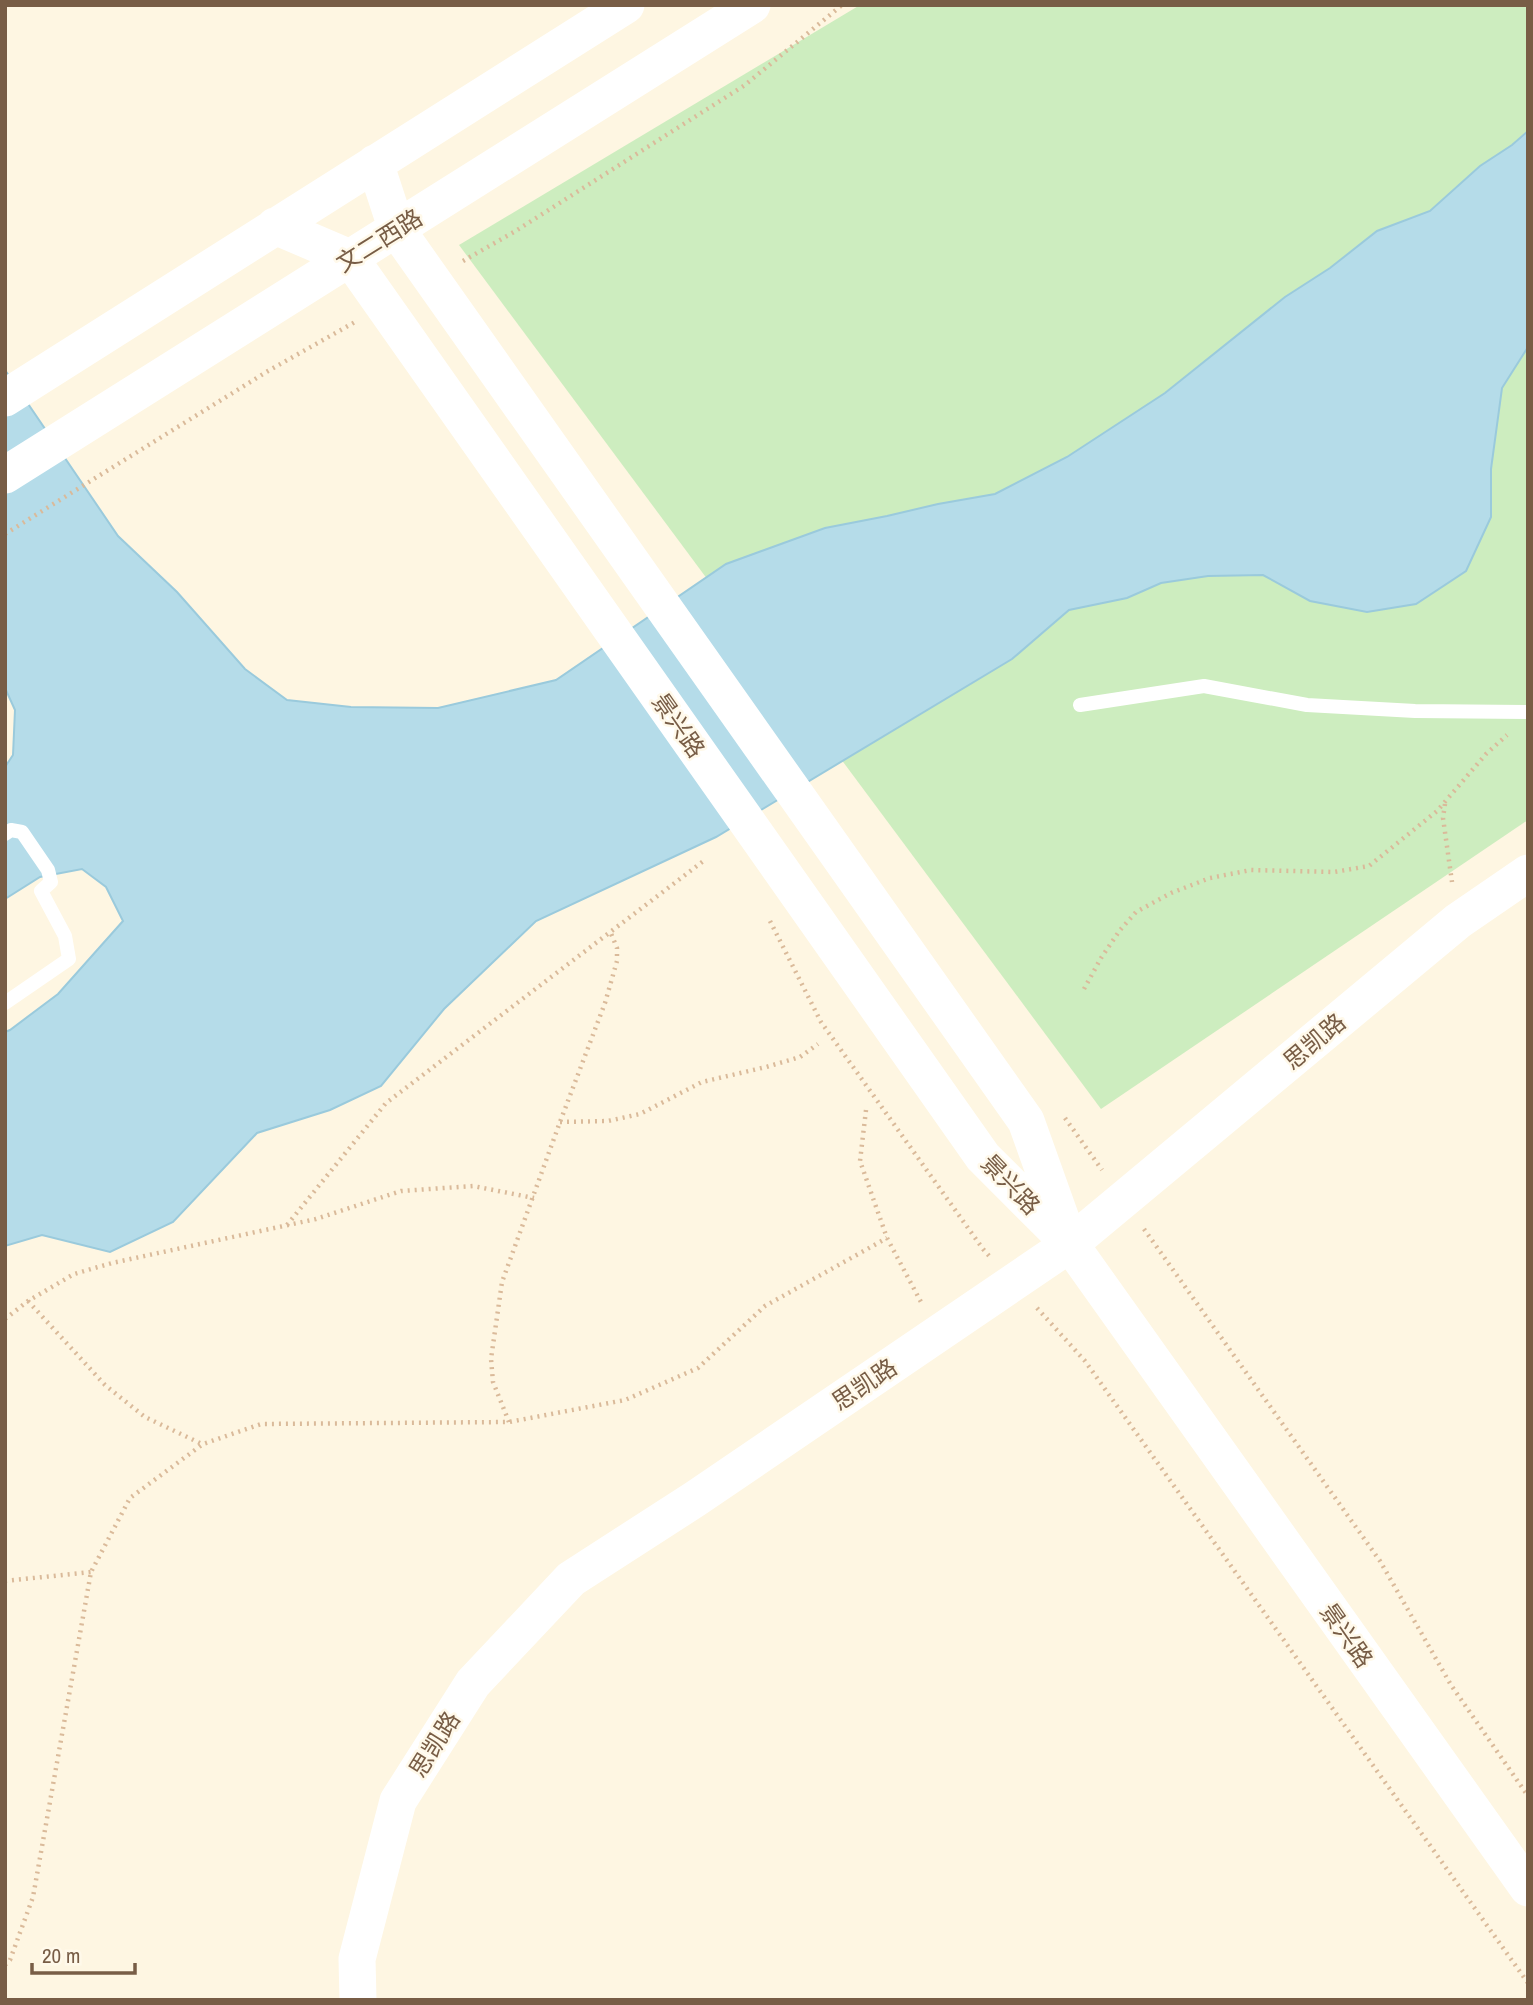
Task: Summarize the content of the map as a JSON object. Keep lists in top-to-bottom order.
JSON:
{
  "streets": {
    "street": ["文二西路", "景兴路", "思凯路"]
  },
  "crossings": [
    ["文二西路", "景兴路"],
    ["景兴路", "思凯路"]
  ],
  "scale_bar": "20 m"
}
